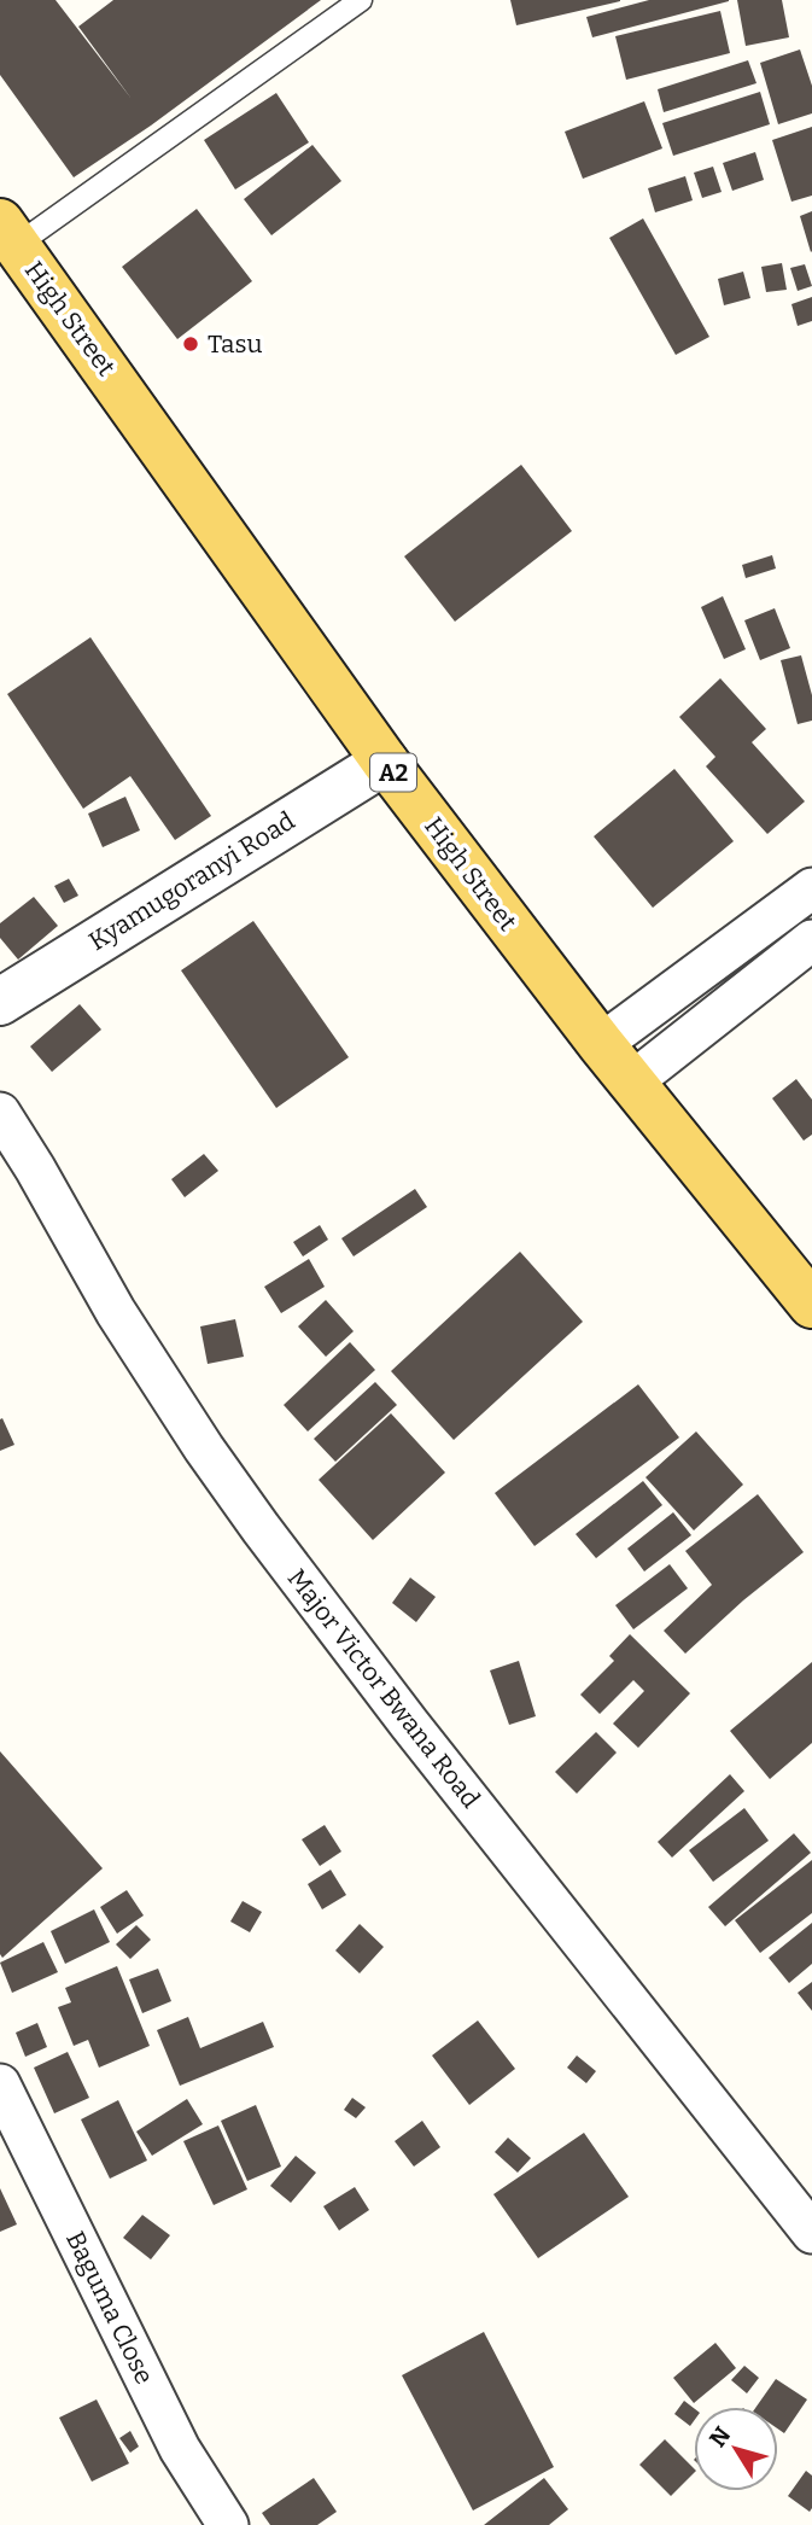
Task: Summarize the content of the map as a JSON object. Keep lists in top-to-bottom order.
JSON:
{
  "streets": {
    "main road": ["High Street", "A2"],
    "street": ["Kyamugoranyi Road", "Major Victor Bwana Road", "Baguma Close"]
  },
  "crossings": [
    ["High Street", "Kyamugoranyi Road"]
  ],
  "places": ["Tasu"],
  "north": "top left"
}
